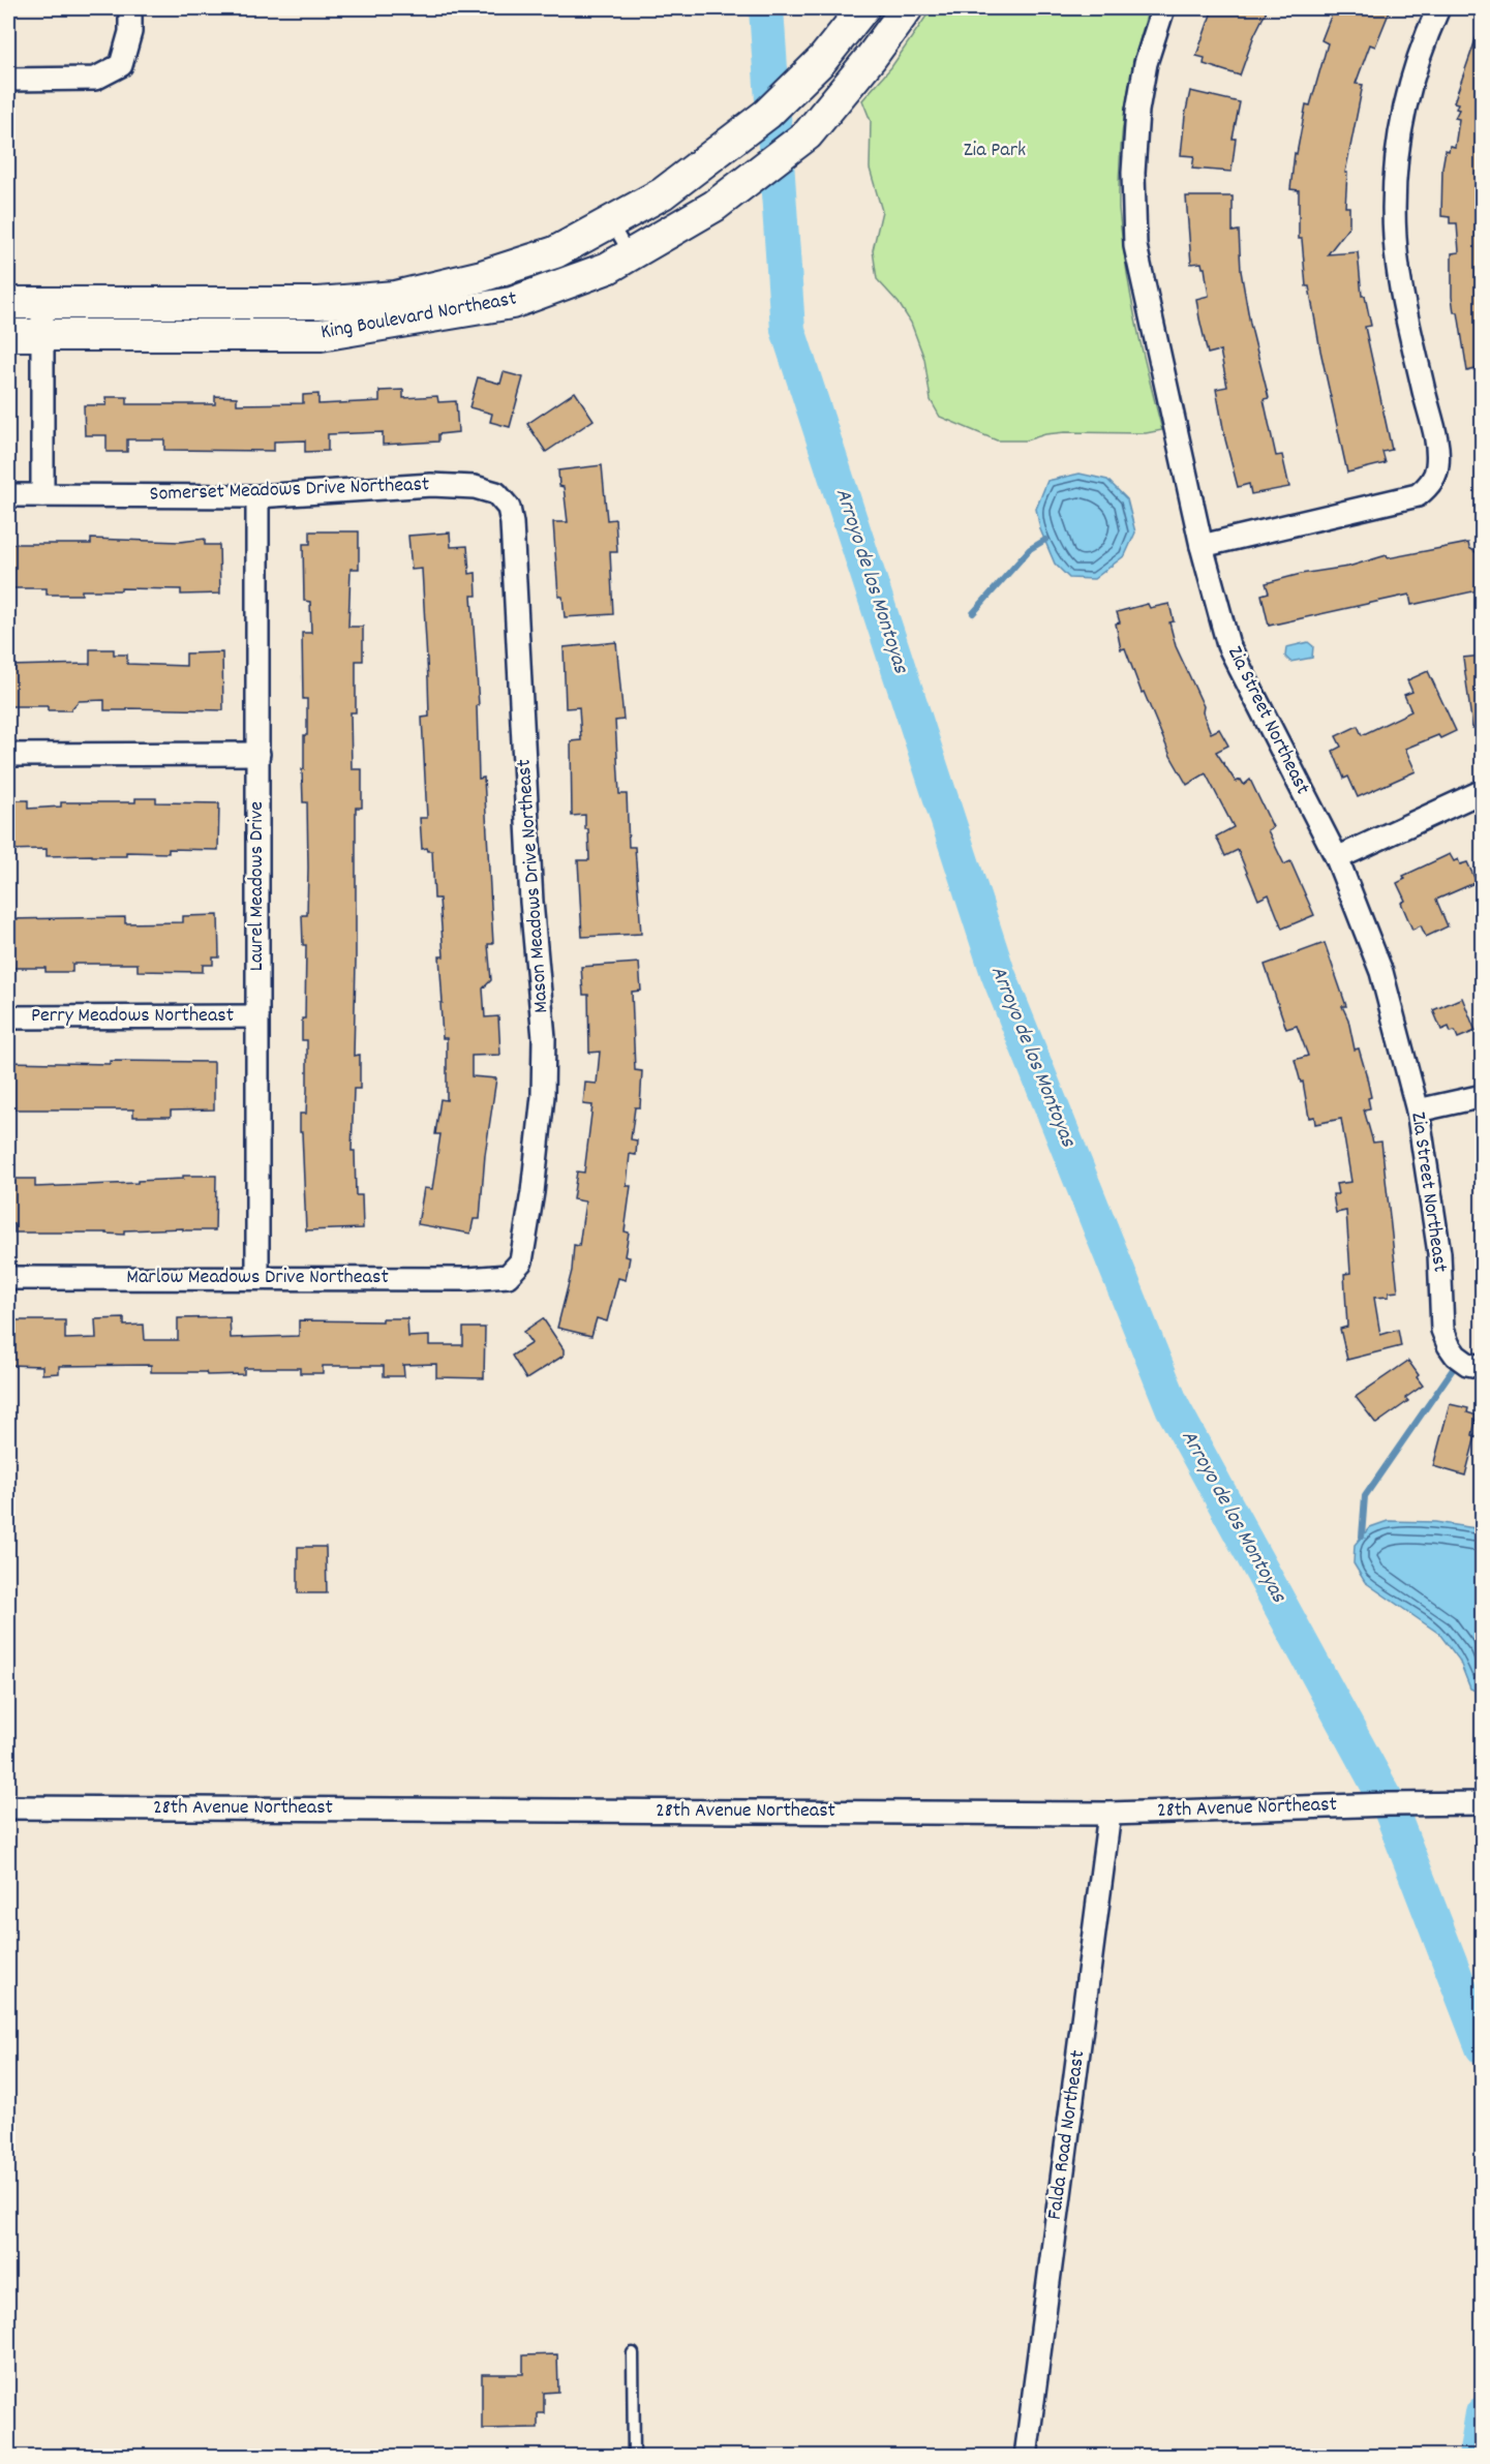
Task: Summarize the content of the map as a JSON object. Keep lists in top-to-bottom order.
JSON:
{
  "streets": {
    "street": [
      "King Boulevard Northeast",
      "Somerset Meadows Drive Northeast",
      "Zia Street Northeast",
      "Laurel Meadows Drive",
      "Mason Meadows Drive Northeast",
      "Perry Meadows Northeast",
      "Marlow Meadows Drive Northeast",
      "28th Avenue Northeast",
      "Falda Road Northeast"
    ]
  },
  "crossings": [
    ["Somerset Meadows Drive Northeast", "Laurel Meadows Drive"],
    ["Somerset Meadows Drive Northeast", "Mason Meadows Drive Northeast"],
    ["Laurel Meadows Drive", "Perry Meadows Northeast"],
    ["Laurel Meadows Drive", "Marlow Meadows Drive Northeast"],
    ["Mason Meadows Drive Northeast", "Marlow Meadows Drive Northeast"],
    ["28th Avenue Northeast", "Falda Road Northeast"]
  ],
  "water": ["Arroyo de los Montoyas"],
  "parks": ["Zia Park"]
}
